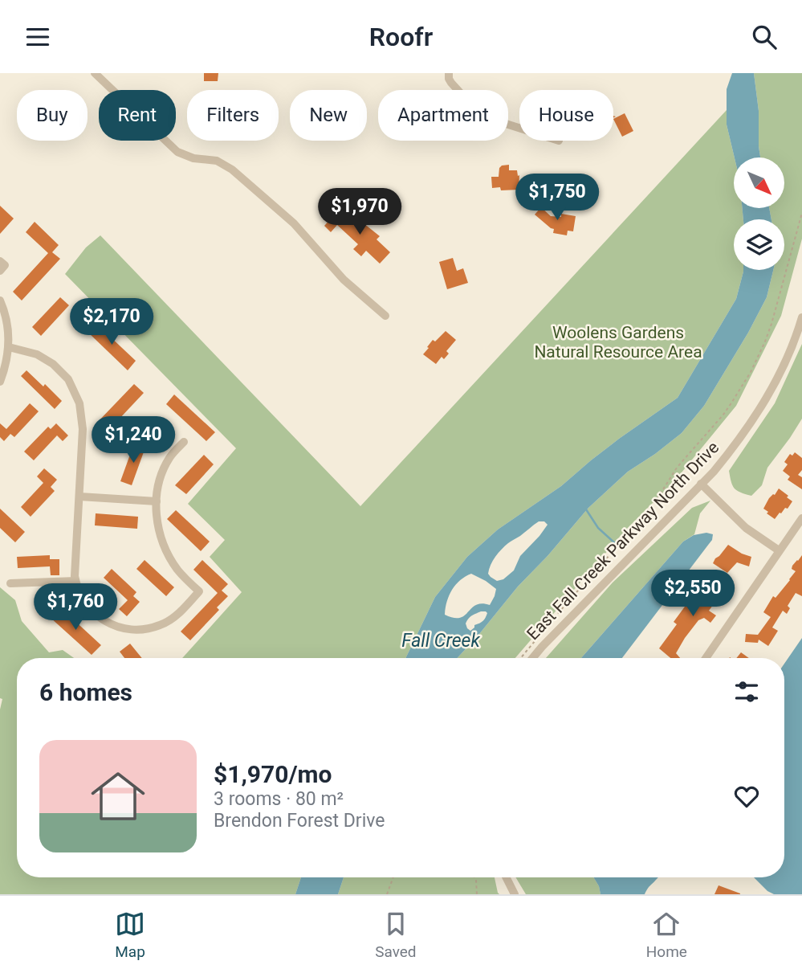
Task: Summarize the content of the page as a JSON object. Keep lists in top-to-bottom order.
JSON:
{
  "streets": {
    "street": ["East Fall Creek Parkway North Drive"]
  },
  "water": ["Fall Creek"],
  "parks": ["Woolens Gardens Natural Resource Area"],
  "north": "bottom right",
  "page": {
    "header": "Roofr",
    "chip": [
      "Buy",
      "Rent",
      "Filters",
      "New",
      "Apartment",
      "House"
    ],
    "price": [
      "$1,750",
      "$1,970",
      "$2,170",
      "$1,240",
      "$2,550",
      "$1,760"
    ],
    "heading": "6 homes",
    "list": [
      {
        "name": "$1,970/mo",
        "note": "3 rooms · 80 m² · Brendon Forest Drive"
      }
    ],
    "tabs": ["Map", "Saved", "Home"]
  }
}
